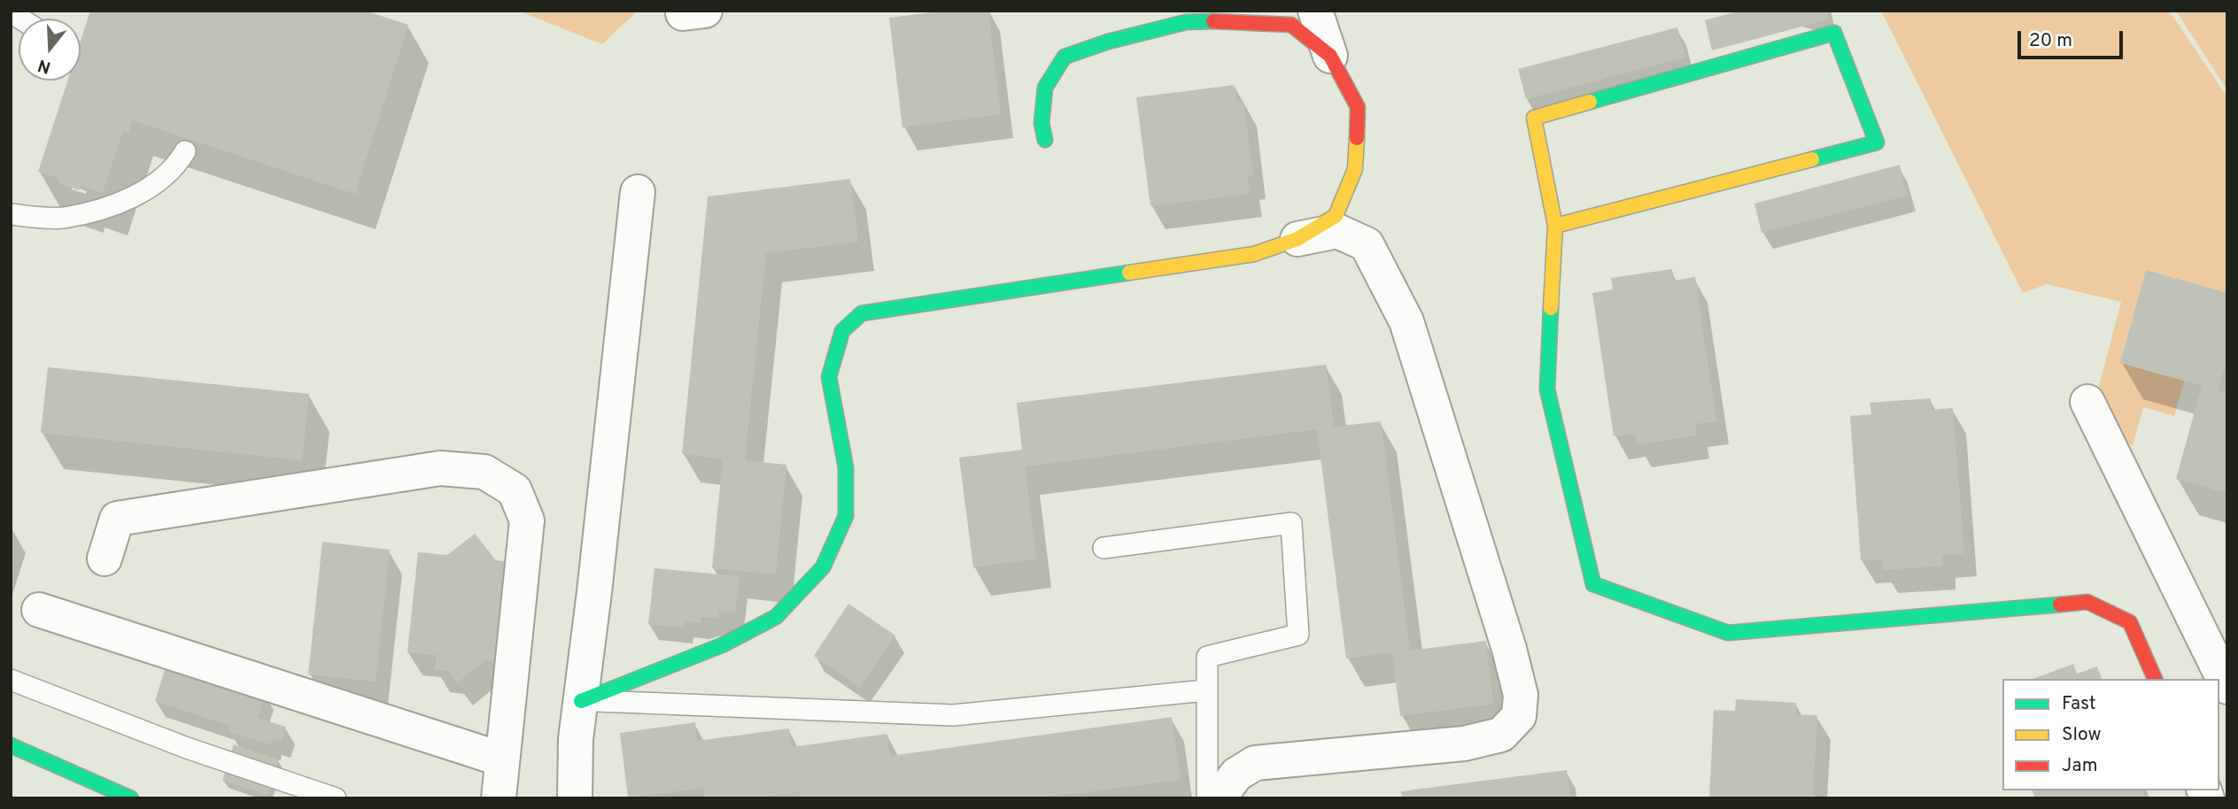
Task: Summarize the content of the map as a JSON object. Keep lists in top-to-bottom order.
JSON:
{
  "legend": ["Fast", "Slow", "Jam"],
  "scale_bar": "20 m",
  "north": "bottom"
}
